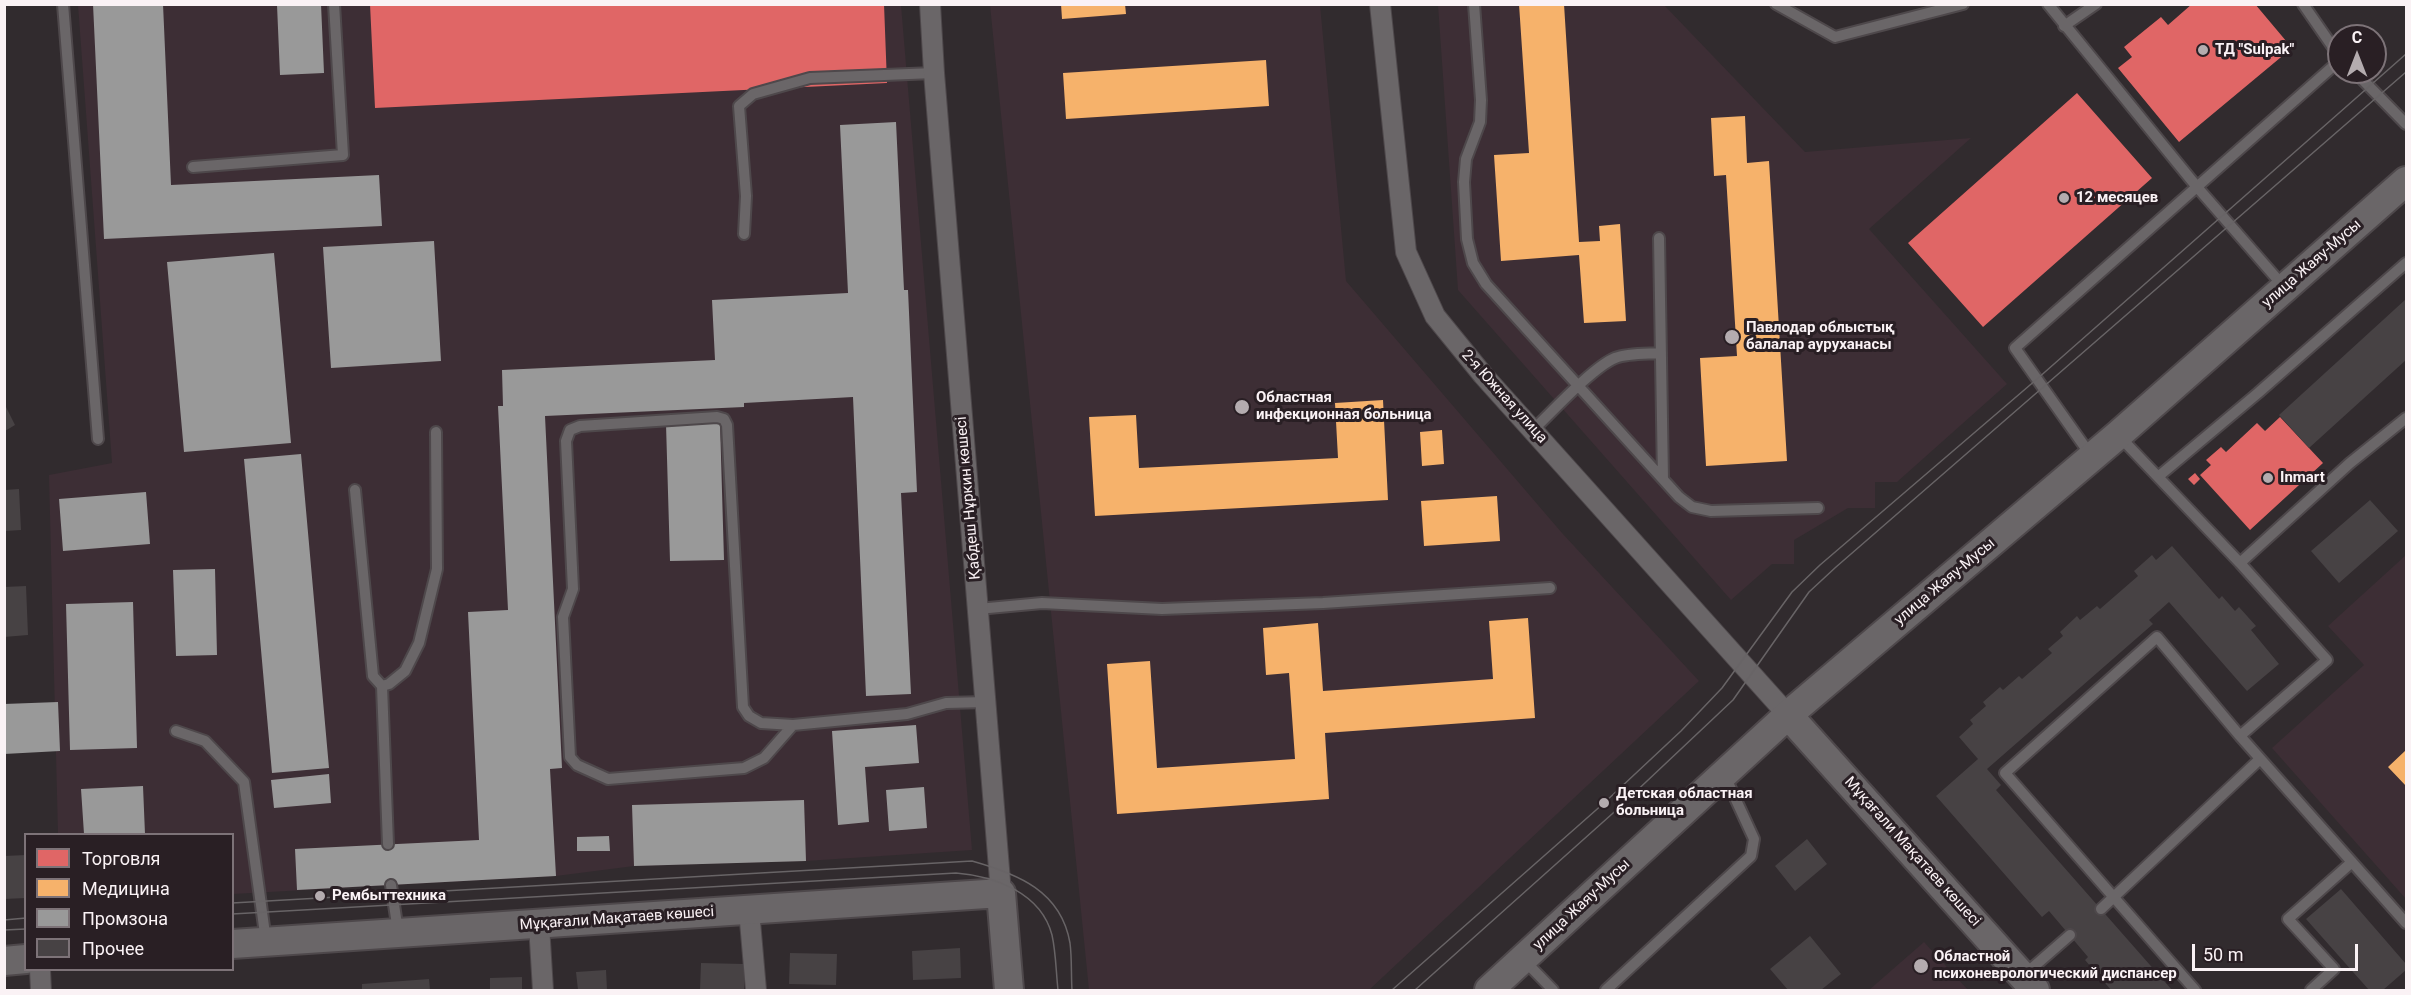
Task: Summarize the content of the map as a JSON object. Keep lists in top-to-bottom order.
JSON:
{
  "streets": {
    "main road": ["улица Жаяу-Мусы", "Қабдеш Нұркин көшесі", "Мұқағали Мақатаев көшесі"],
    "street": ["2-я Южная улица"]
  },
  "crossings": [
    ["улица Жаяу-Мусы", "2-я Южная улица"],
    ["улица Жаяу-Мусы", "Мұқағали Мақатаев көшесі"],
    ["2-я Южная улица", "Мұқағали Мақатаев көшесі"],
    ["Қабдеш Нұркин көшесі", "Мұқағали Мақатаев көшесі"]
  ],
  "places": [
    "ТД \"Sulpak\"",
    "12 месяцев",
    "Павлодар облыстық балалар ауруханасы",
    "Областная инфекционная больница",
    "Inmart",
    "Детская областная больница",
    "Рембыттехника",
    "Областной психоневрологический диспансер"
  ],
  "legend": [
    "Торговля",
    "Медицина",
    "Промзона",
    "Прочее"
  ],
  "scale_bar": "50 m",
  "north": "top"
}
